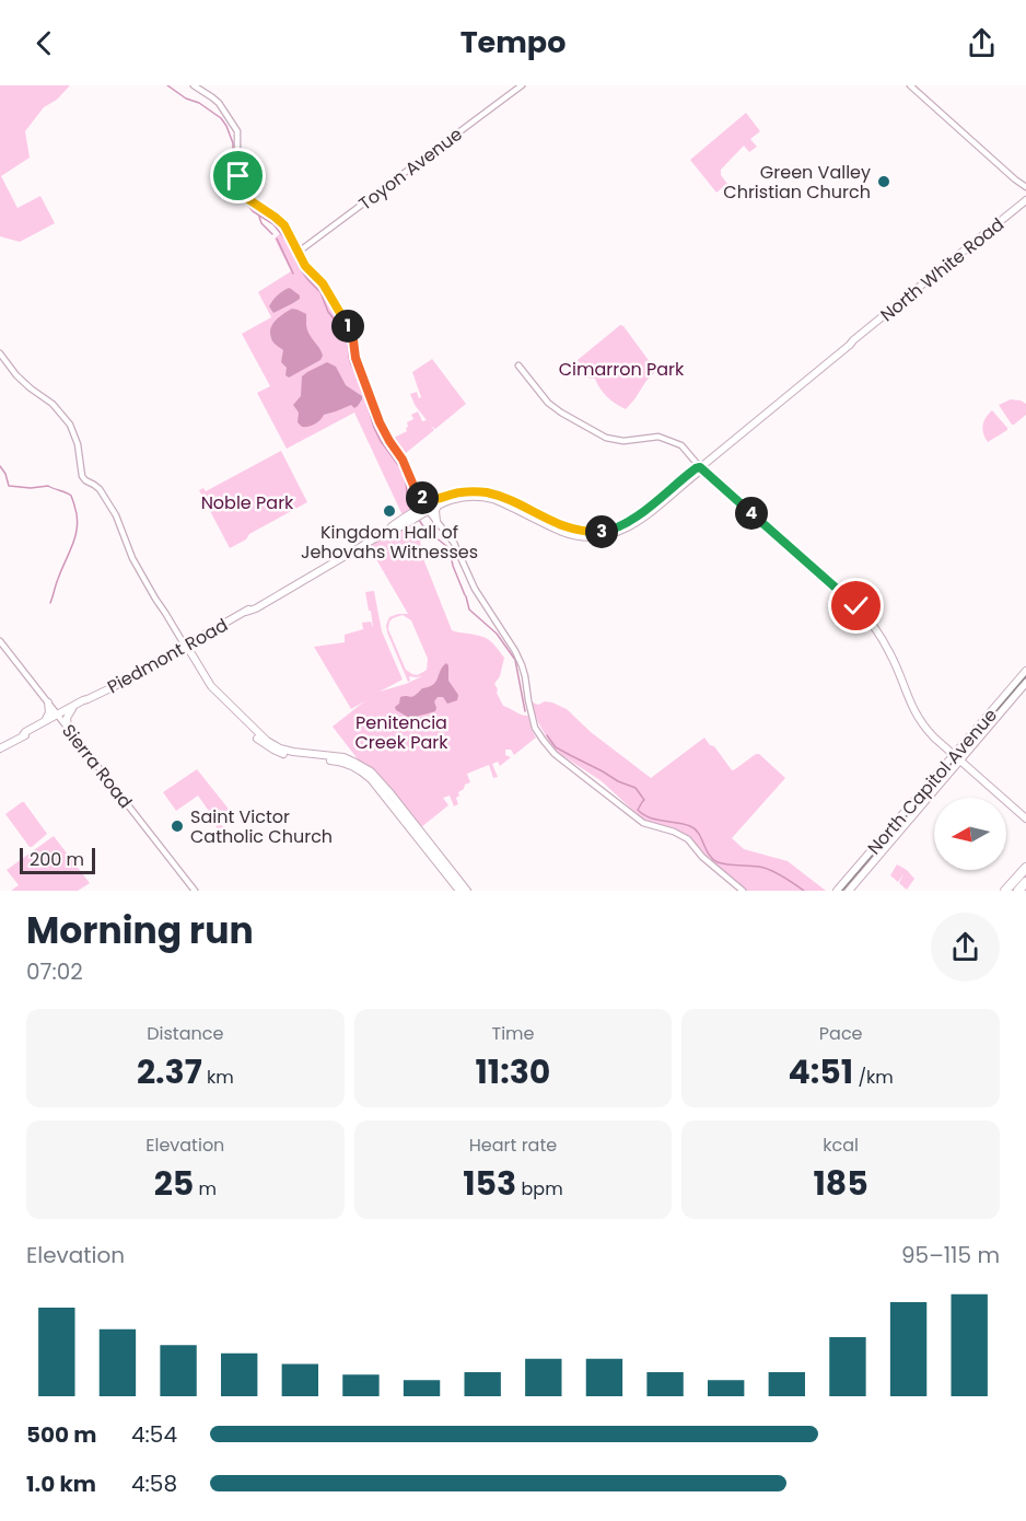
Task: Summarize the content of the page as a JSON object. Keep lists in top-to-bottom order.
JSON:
{
  "streets": {
    "main road": ["North White Road", "Piedmont Road", "North Capitol Avenue"],
    "street": ["Toyon Avenue", "Sierra Road"]
  },
  "crossings": [
    ["North White Road", "Piedmont Road"],
    ["Piedmont Road", "Sierra Road"]
  ],
  "parks": ["Cimarron Park", "Noble Park", "Penitencia Creek Park"],
  "places": ["Green Valley Christian Church", "Kingdom Hall of Jehovahs Witnesses", "Saint Victor Catholic Church"],
  "scale_bar": "200 m",
  "north": "left",
  "page": {
    "header": "Tempo",
    "pins": [
      "1",
      "2",
      "4",
      "3"
    ],
    "scale": "200 m",
    "heading": ["Morning run", "07:02"],
    "stats": [
      ["Distance", "2.37 km"],
      ["Time", "11:30"],
      ["Pace", "4:51 /km"],
      ["Elevation", "25 m"],
      ["Heart rate", "153 bpm"],
      ["kcal", "185"]
    ],
    "chart": ["Elevation", "95–115 m"],
    "list": [
      {
        "name": "500 m",
        "note": "4:54"
      },
      {
        "name": "1.0 km",
        "note": "4:58"
      }
    ]
  }
}
